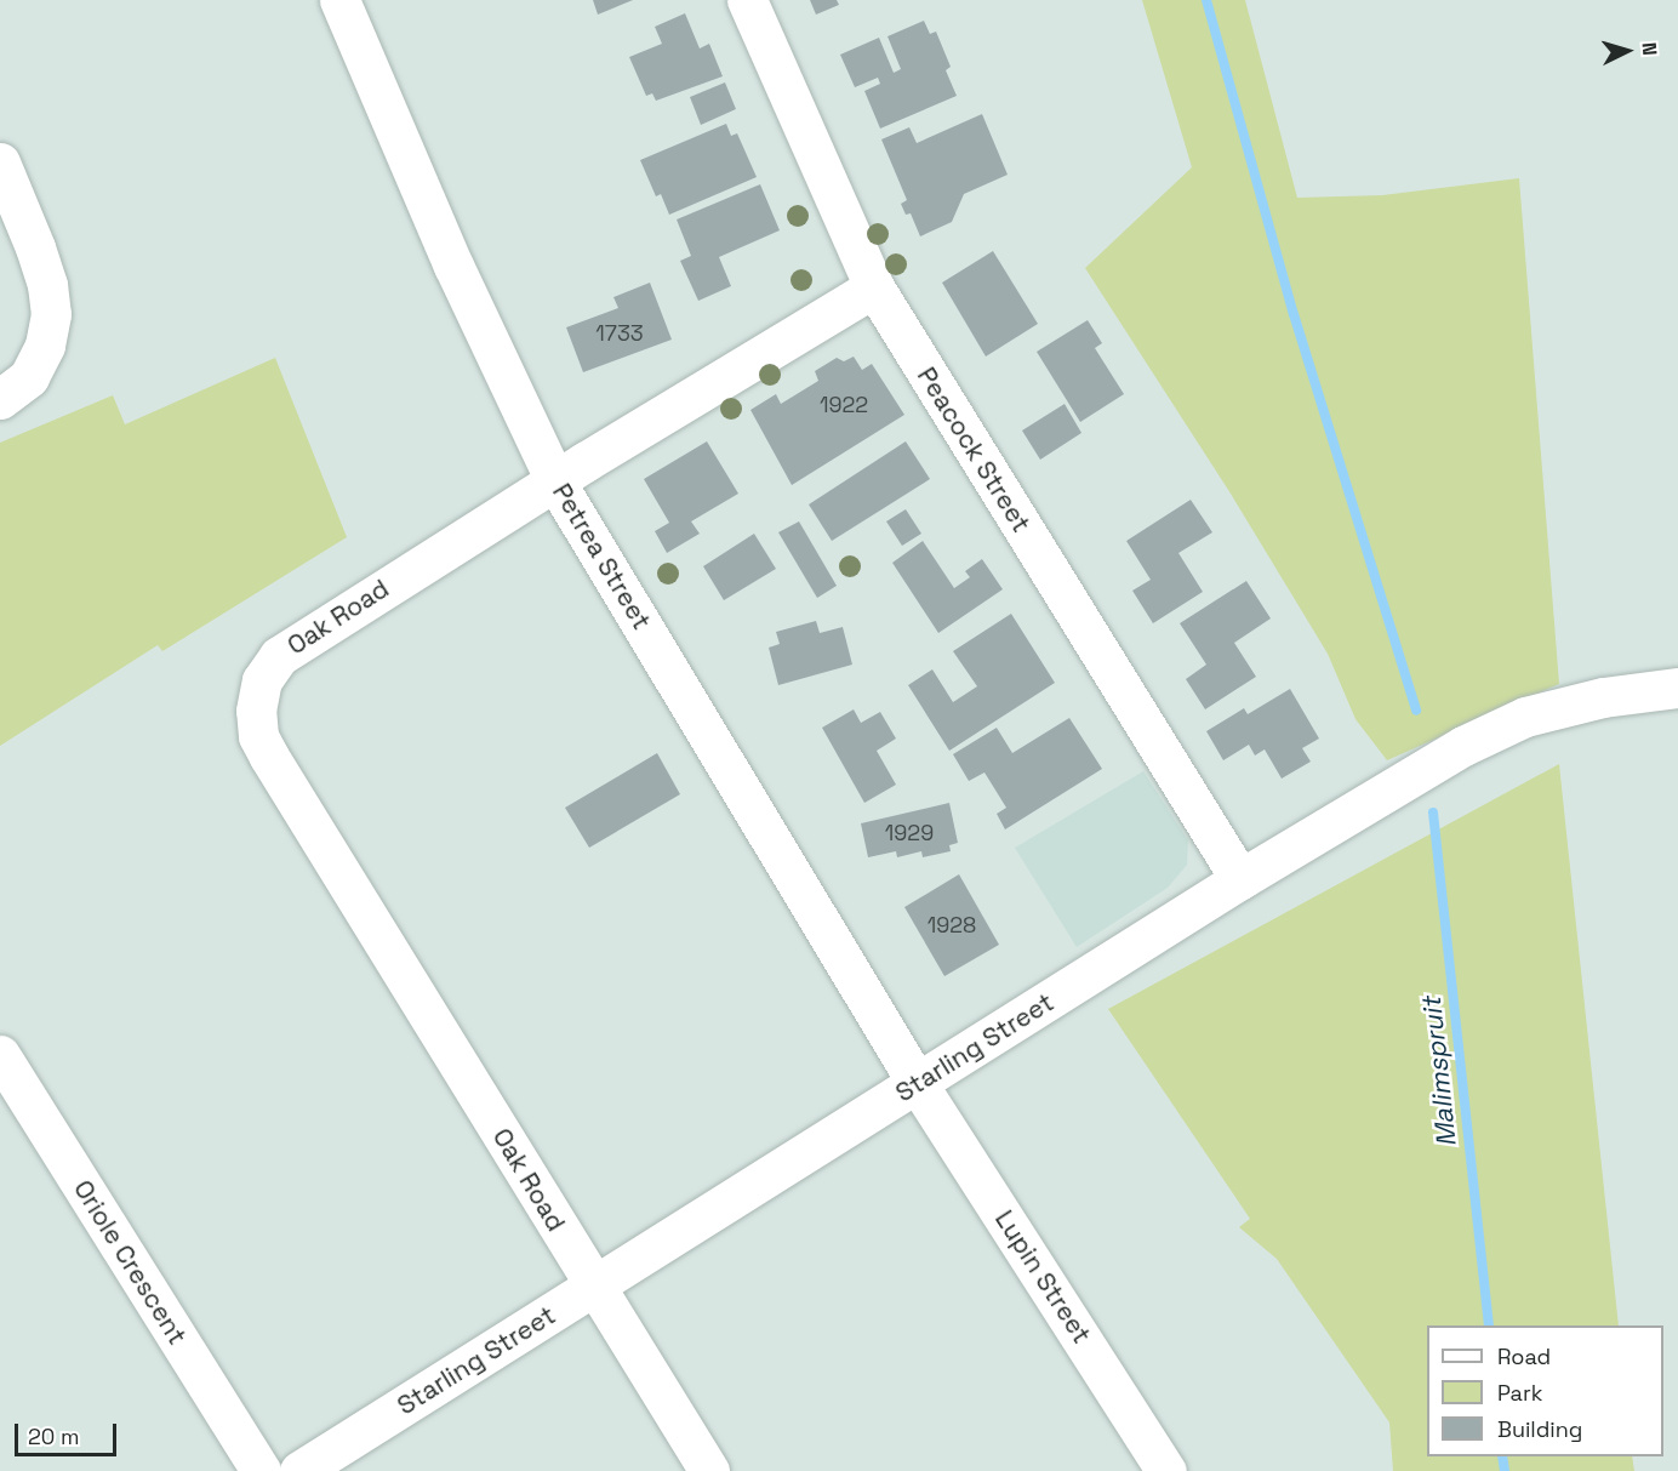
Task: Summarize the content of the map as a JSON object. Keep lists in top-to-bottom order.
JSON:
{
  "streets": {
    "street": [
      "Peacock Street",
      "Petrea Street",
      "Oak Road",
      "Starling Street",
      "Oriole Crescent",
      "Lupin Street"
    ]
  },
  "crossings": [
    ["Peacock Street", "Oak Road"],
    ["Peacock Street", "Starling Street"],
    ["Petrea Street", "Oak Road"],
    ["Petrea Street", "Starling Street"],
    ["Petrea Street", "Lupin Street"],
    ["Oak Road", "Starling Street"],
    ["Starling Street", "Lupin Street"]
  ],
  "water": ["Malimspruit"],
  "house_numbers": [
    "1733",
    "1922",
    "1929",
    "1928"
  ],
  "legend": ["Road", "Park", "Building"],
  "scale_bar": "20 m",
  "north": "right"
}
